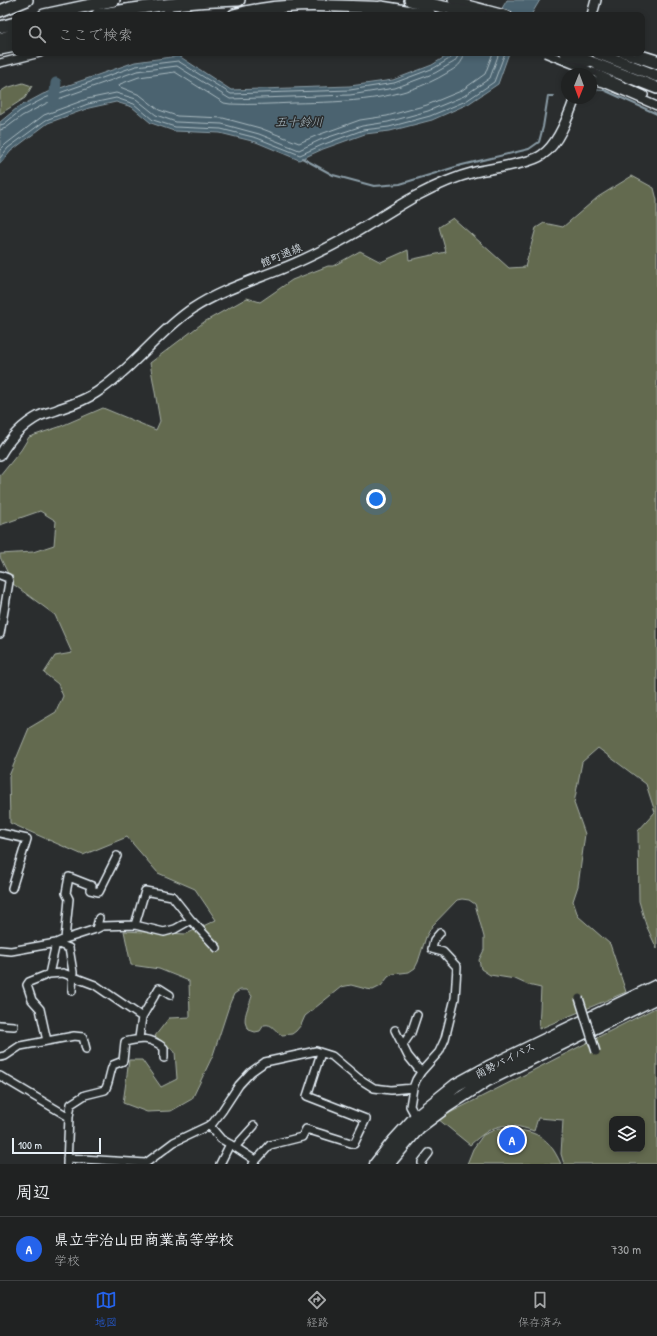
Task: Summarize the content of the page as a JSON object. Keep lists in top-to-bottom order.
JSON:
{
  "streets": {
    "highway": ["南勢バイパス"],
    "main road": ["館町通線"]
  },
  "water": ["五十鈴川"],
  "scale_bar": "100 m",
  "north": "bottom",
  "page": {
    "search": "ここで検索",
    "pins": "A",
    "scale": "100 m",
    "heading": "周辺",
    "list": [
      {
        "mark": "A",
        "name": "県立宇治山田商業高等学校",
        "note": "学校",
        "value": "730 m"
      }
    ],
    "nav": ["地図", "経路", "保存済み"]
  }
}
